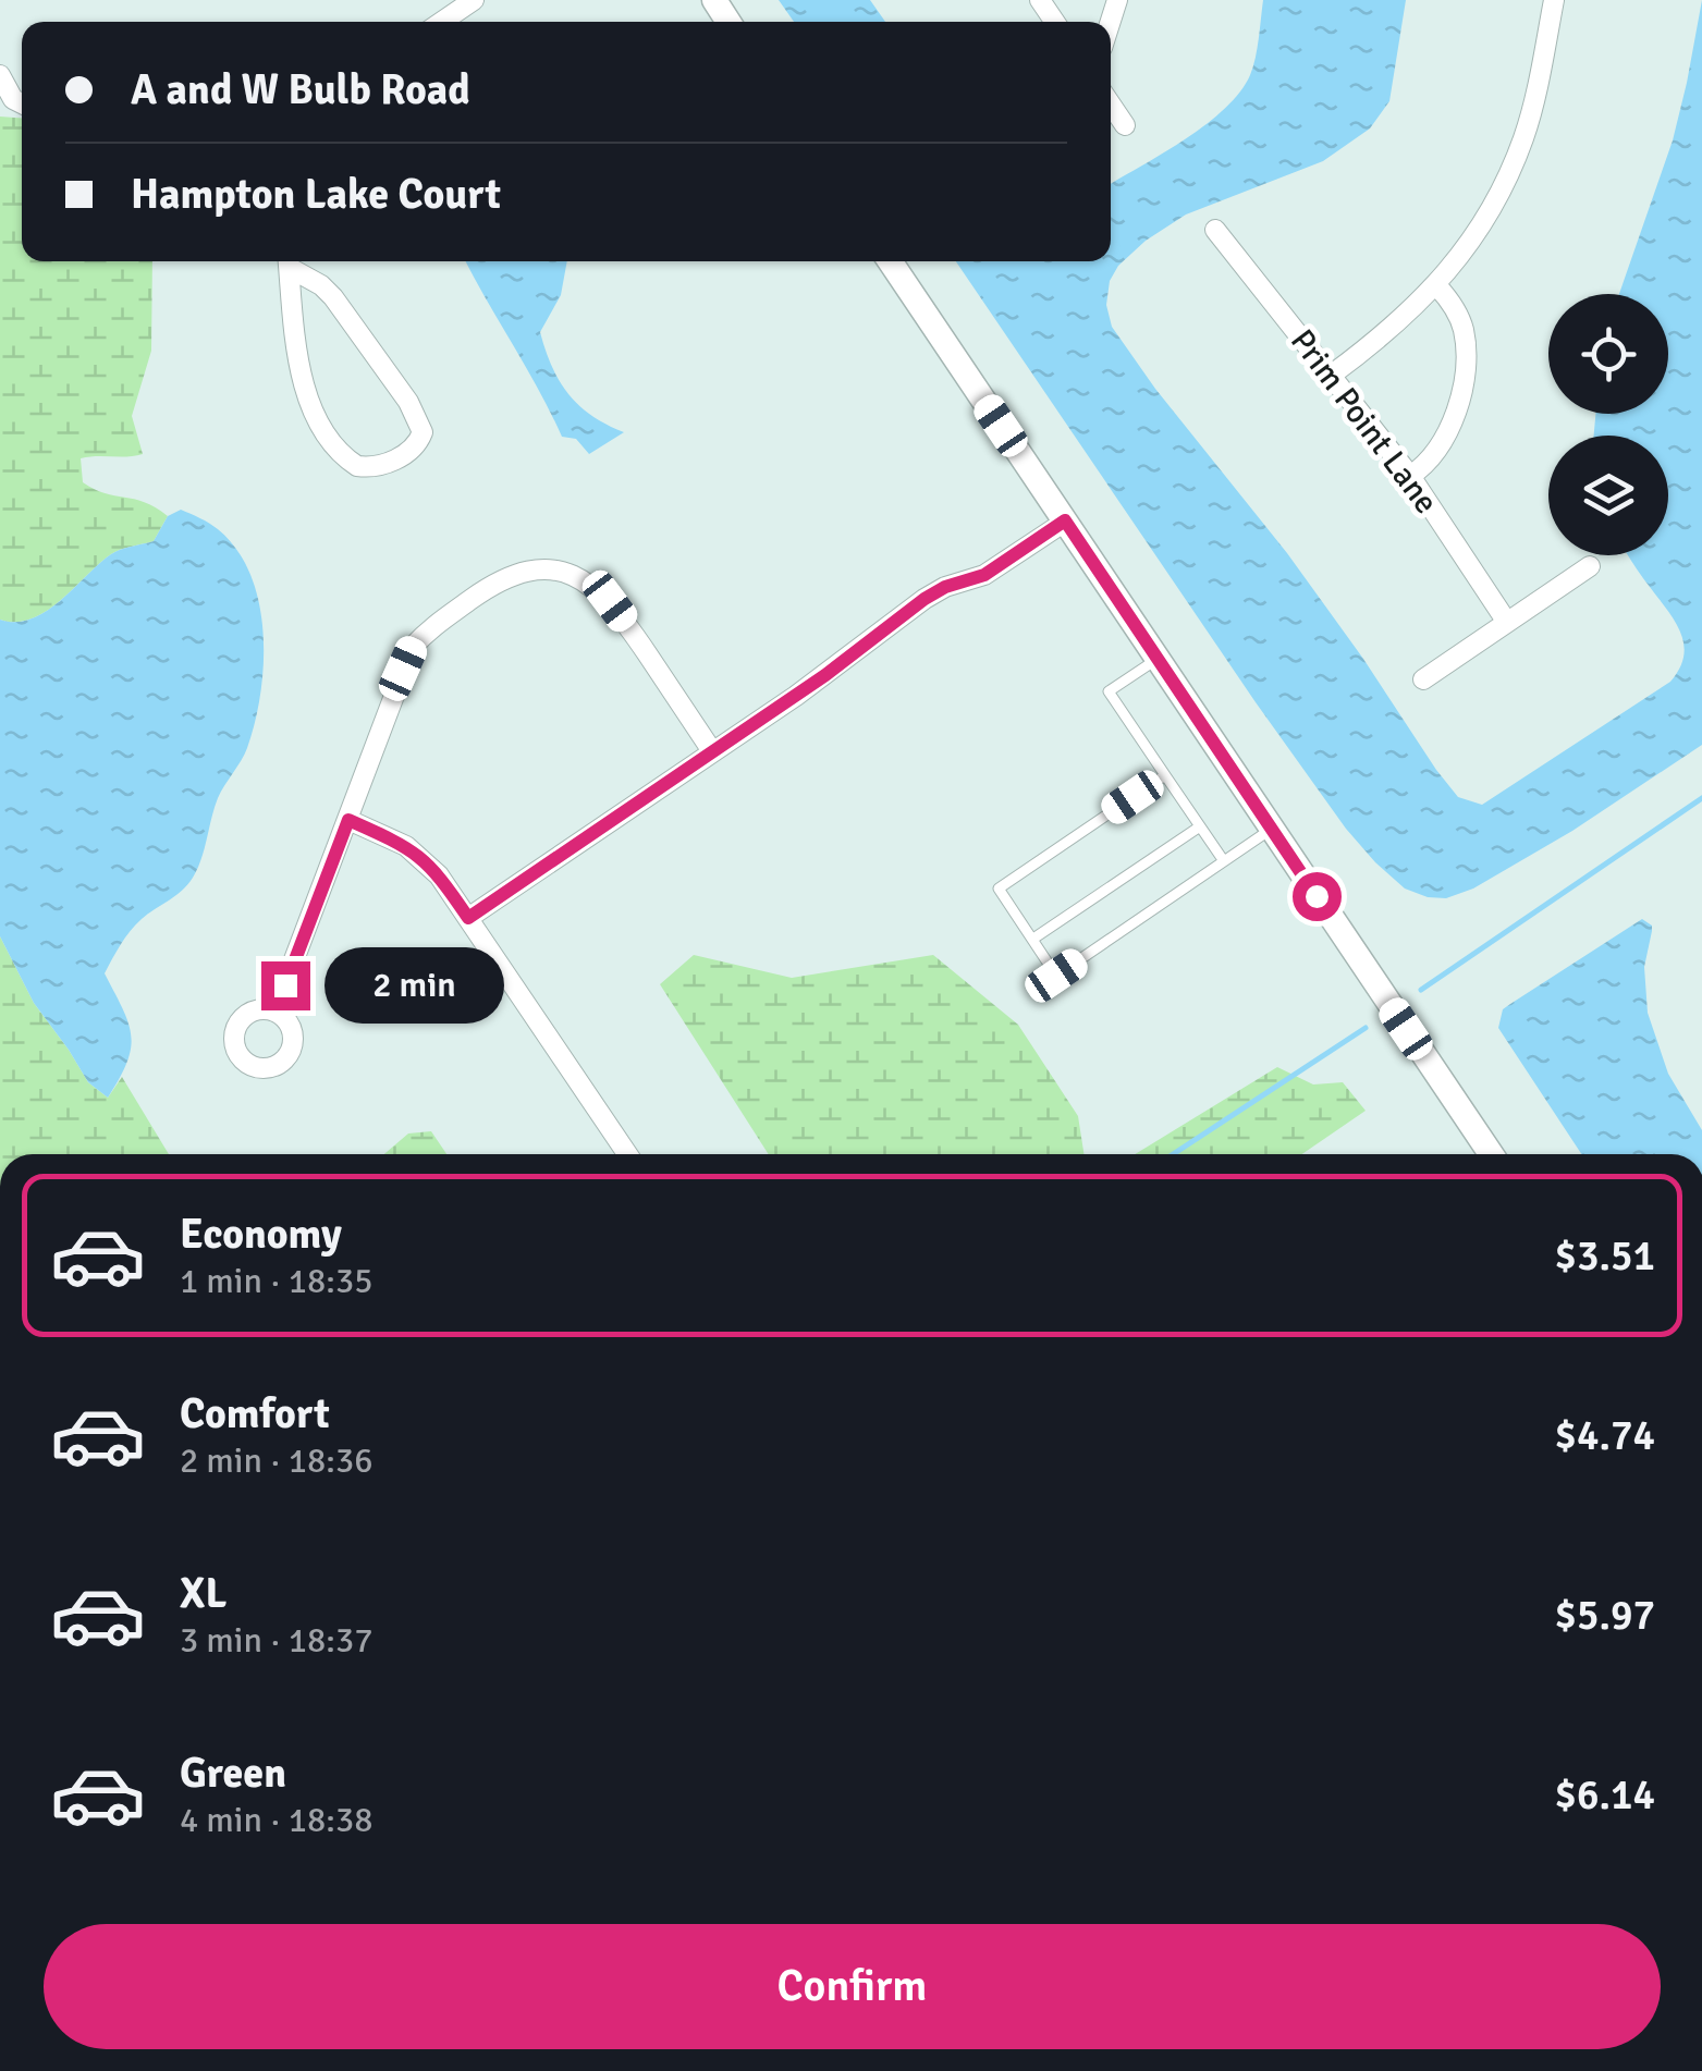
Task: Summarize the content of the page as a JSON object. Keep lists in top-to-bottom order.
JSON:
{
  "streets": {
    "street": ["Prim Point Lane"]
  },
  "page": {
    "banner": ["A and W Bulb Road", "Hampton Lake Court"],
    "bubble": "2 min",
    "list": [
      {
        "name": "Economy",
        "note": "1 min · 18:35",
        "value": "$3.51"
      },
      {
        "name": "Comfort",
        "note": "2 min · 18:36",
        "value": "$4.74"
      },
      {
        "name": "XL",
        "note": "3 min · 18:37",
        "value": "$5.97"
      },
      {
        "name": "Green",
        "note": "4 min · 18:38",
        "value": "$6.14"
      }
    ],
    "buttons": "Confirm"
  }
}
